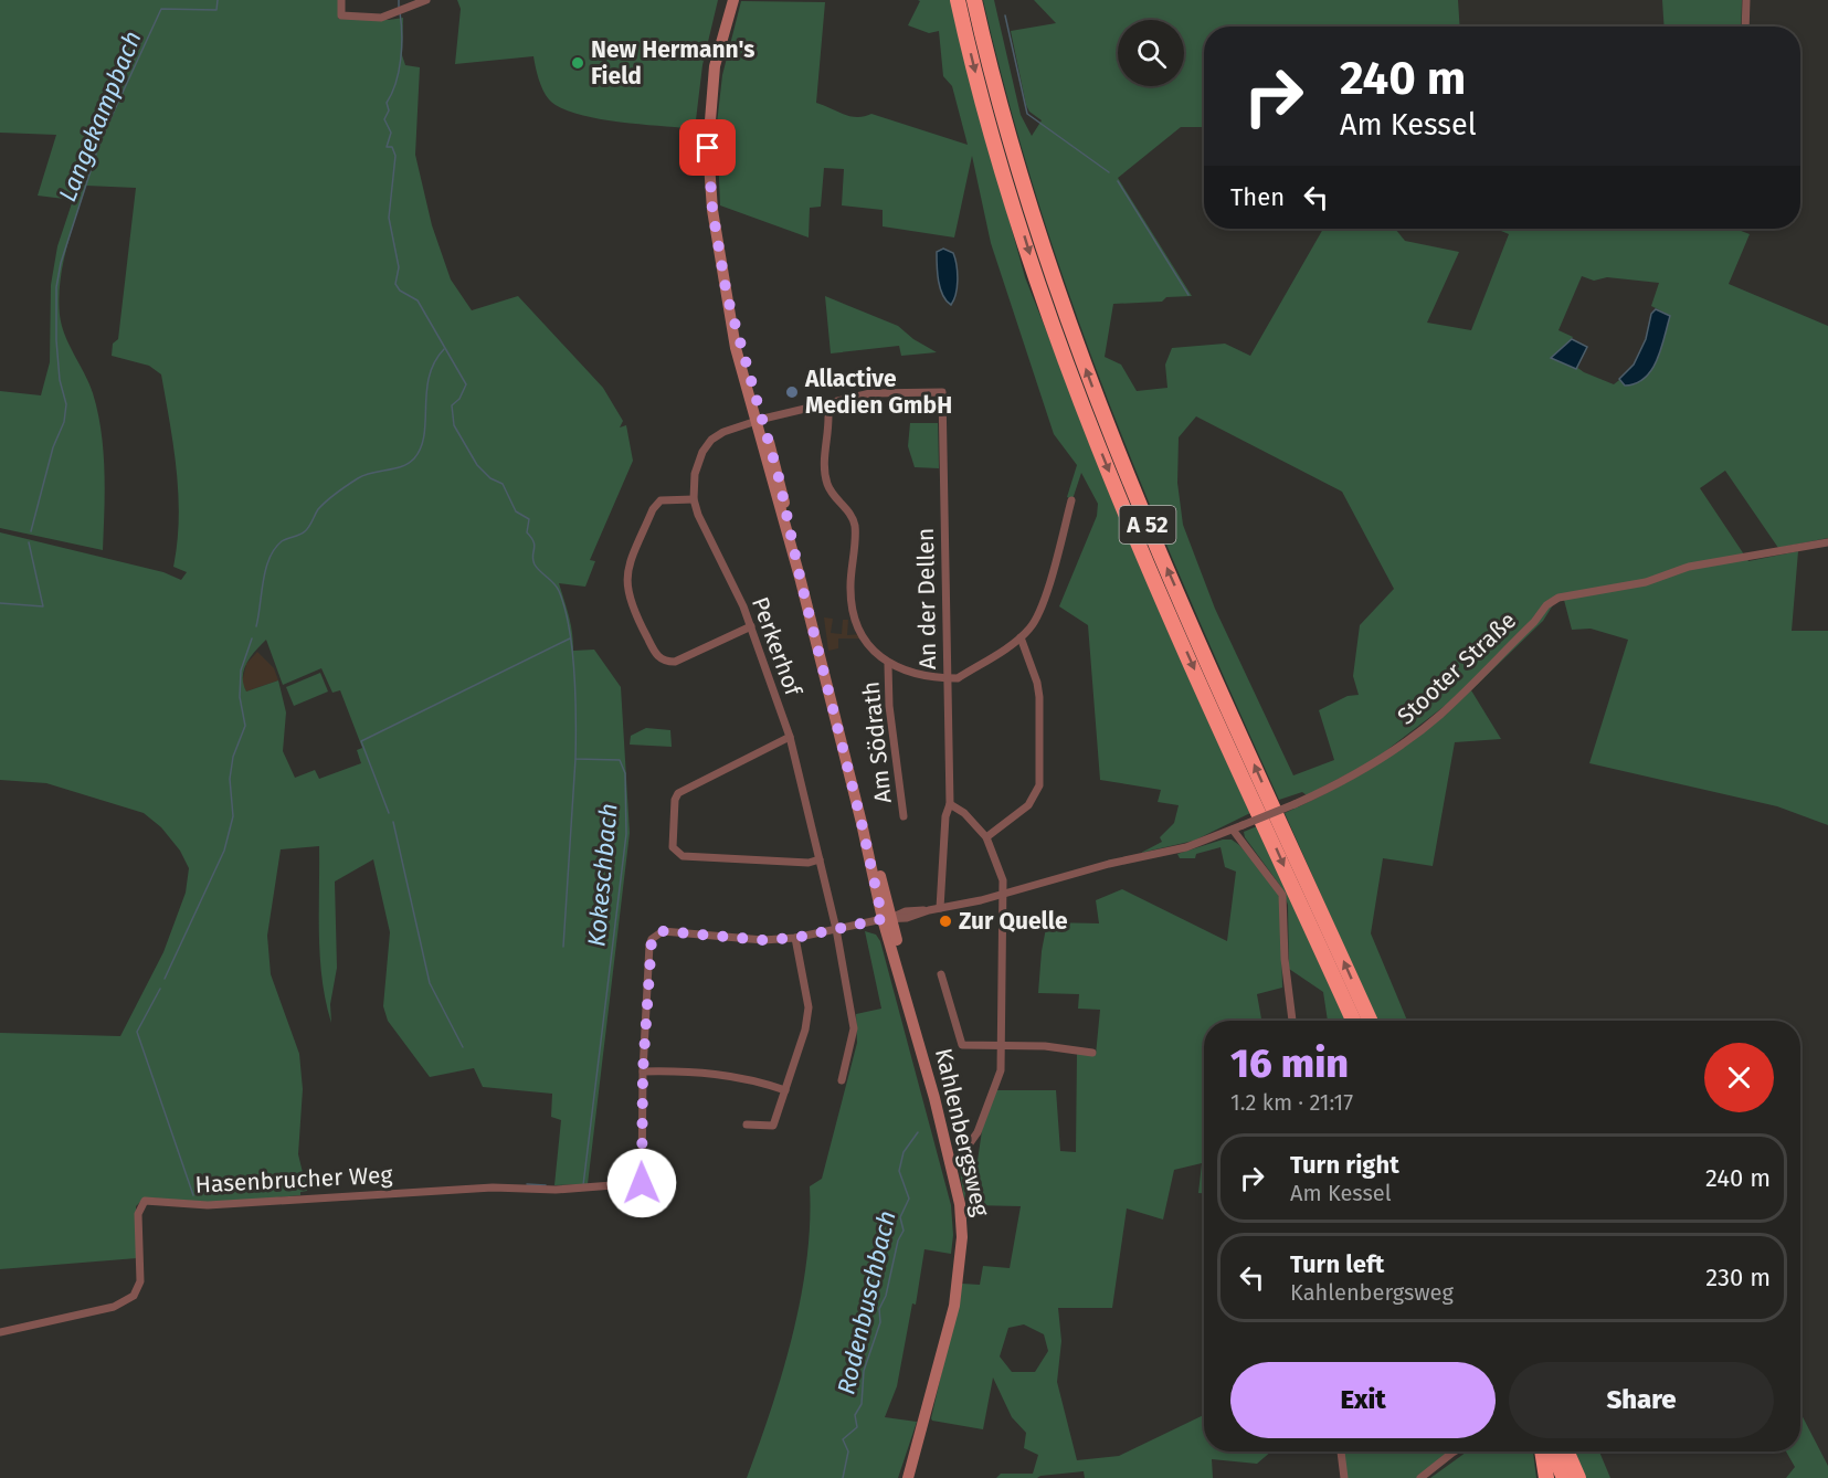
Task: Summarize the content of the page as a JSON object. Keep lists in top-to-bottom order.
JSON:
{
  "streets": {
    "highway": ["A 52"],
    "street": [
      "An der Dellen",
      "Perkerhof",
      "Stooter Straße",
      "Am Södrath",
      "Kahlenbergsweg",
      "Hasenbrucher Weg"
    ]
  },
  "crossings": [
    ["An der Dellen", "Perkerhof"],
    ["An der Dellen", "Stooter Straße"],
    ["An der Dellen", "Am Södrath"],
    ["Perkerhof", "Stooter Straße"],
    ["Perkerhof", "Am Södrath"],
    ["Perkerhof", "Kahlenbergsweg"],
    ["Stooter Straße", "Kahlenbergsweg"],
    ["Stooter Straße", "Hasenbrucher Weg"]
  ],
  "water": ["Langekampbach", "Kokeschbach", "Rodenbuschbach"],
  "places": ["New Hermann's Field", "Allactive Medien GmbH", "Zur Quelle"],
  "page": {
    "turn": ["240 m", "Am Kessel"],
    "then": "Then",
    "heading": ["16 min", "1.2 km · 21:17"],
    "list": [
      {
        "name": "Turn right",
        "note": "Am Kessel",
        "value": "240 m"
      },
      {
        "name": "Turn left",
        "note": "Kahlenbergsweg",
        "value": "230 m"
      }
    ],
    "buttons": ["Exit", "Share"]
  }
}
